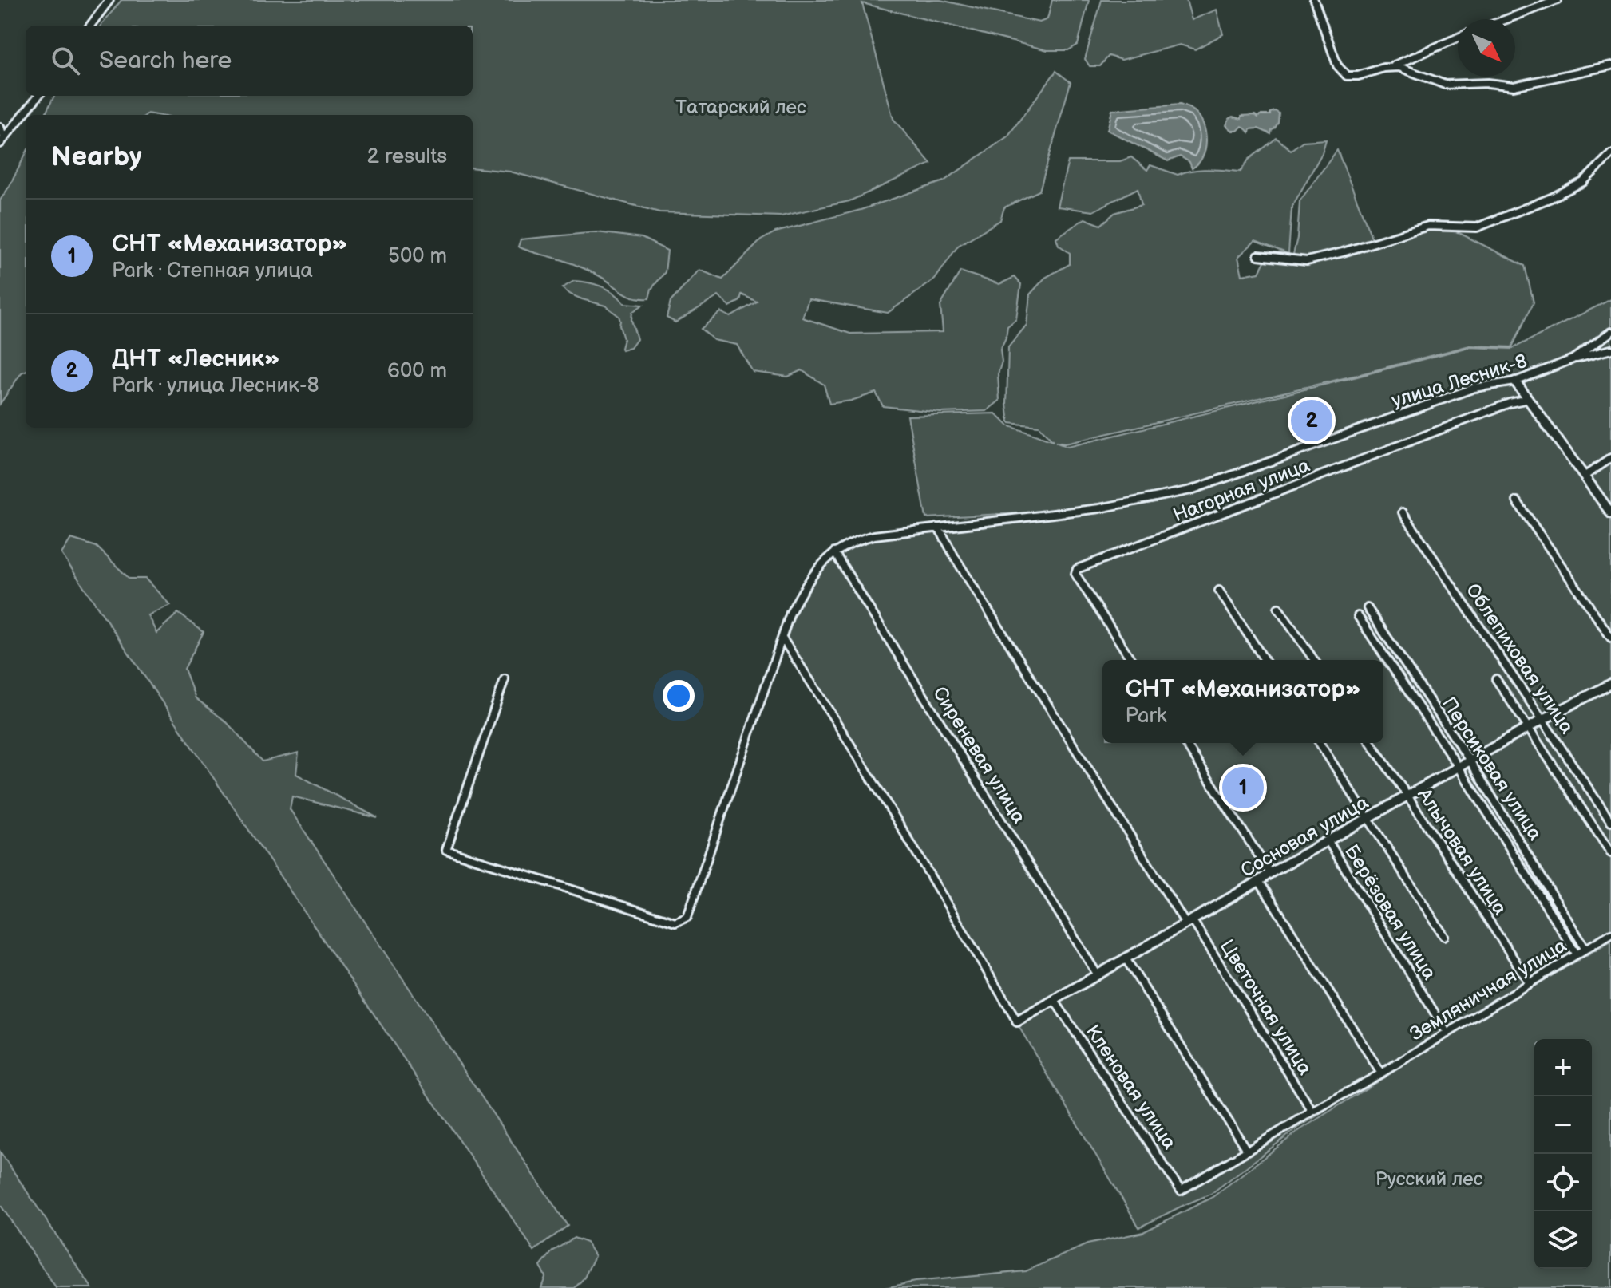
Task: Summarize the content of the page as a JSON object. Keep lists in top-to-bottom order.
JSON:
{
  "streets": {
    "street": [
      "улица Лесник-8",
      "Нагорная улица",
      "Облепиховая улица",
      "Сиреневая улица",
      "Персиковая улица",
      "Сосновая улица",
      "Алычовая улица",
      "Берёзовая улица",
      "Земляничная улица",
      "Цветочная улица",
      "Кленовая улица"
    ]
  },
  "crossings": [
    ["улица Лесник-8", "Сиреневая улица"],
    ["улица Лесник-8", "Цветочная улица"],
    ["Облепиховая улица", "Сосновая улица"],
    ["Сиреневая улица", "Сосновая улица"],
    ["Персиковая улица", "Сосновая улица"],
    ["Персиковая улица", "Земляничная улица"],
    ["Сосновая улица", "Алычовая улица"],
    ["Сосновая улица", "Берёзовая улица"],
    ["Сосновая улица", "Цветочная улица"],
    ["Сосновая улица", "Кленовая улица"],
    ["Алычовая улица", "Земляничная улица"],
    ["Берёзовая улица", "Земляничная улица"],
    ["Земляничная улица", "Цветочная улица"],
    ["Земляничная улица", "Кленовая улица"]
  ],
  "parks": ["Татарский лес", "Русский лес"],
  "north": "bottom right",
  "page": {
    "search": "Search here",
    "heading": ["Nearby", "2 results"],
    "list": [
      {
        "mark": "1",
        "name": "СНТ «Механизатор»",
        "note": "Park · Степная улица",
        "value": "500 m"
      },
      {
        "mark": "2",
        "name": "ДНТ «Лесник»",
        "note": "Park · улица Лесник-8",
        "value": "600 m"
      }
    ],
    "pins": ["2", "1"],
    "popup": ["СНТ «Механизатор»", "Park"],
    "map_buttons": ["+", "−"]
  }
}
